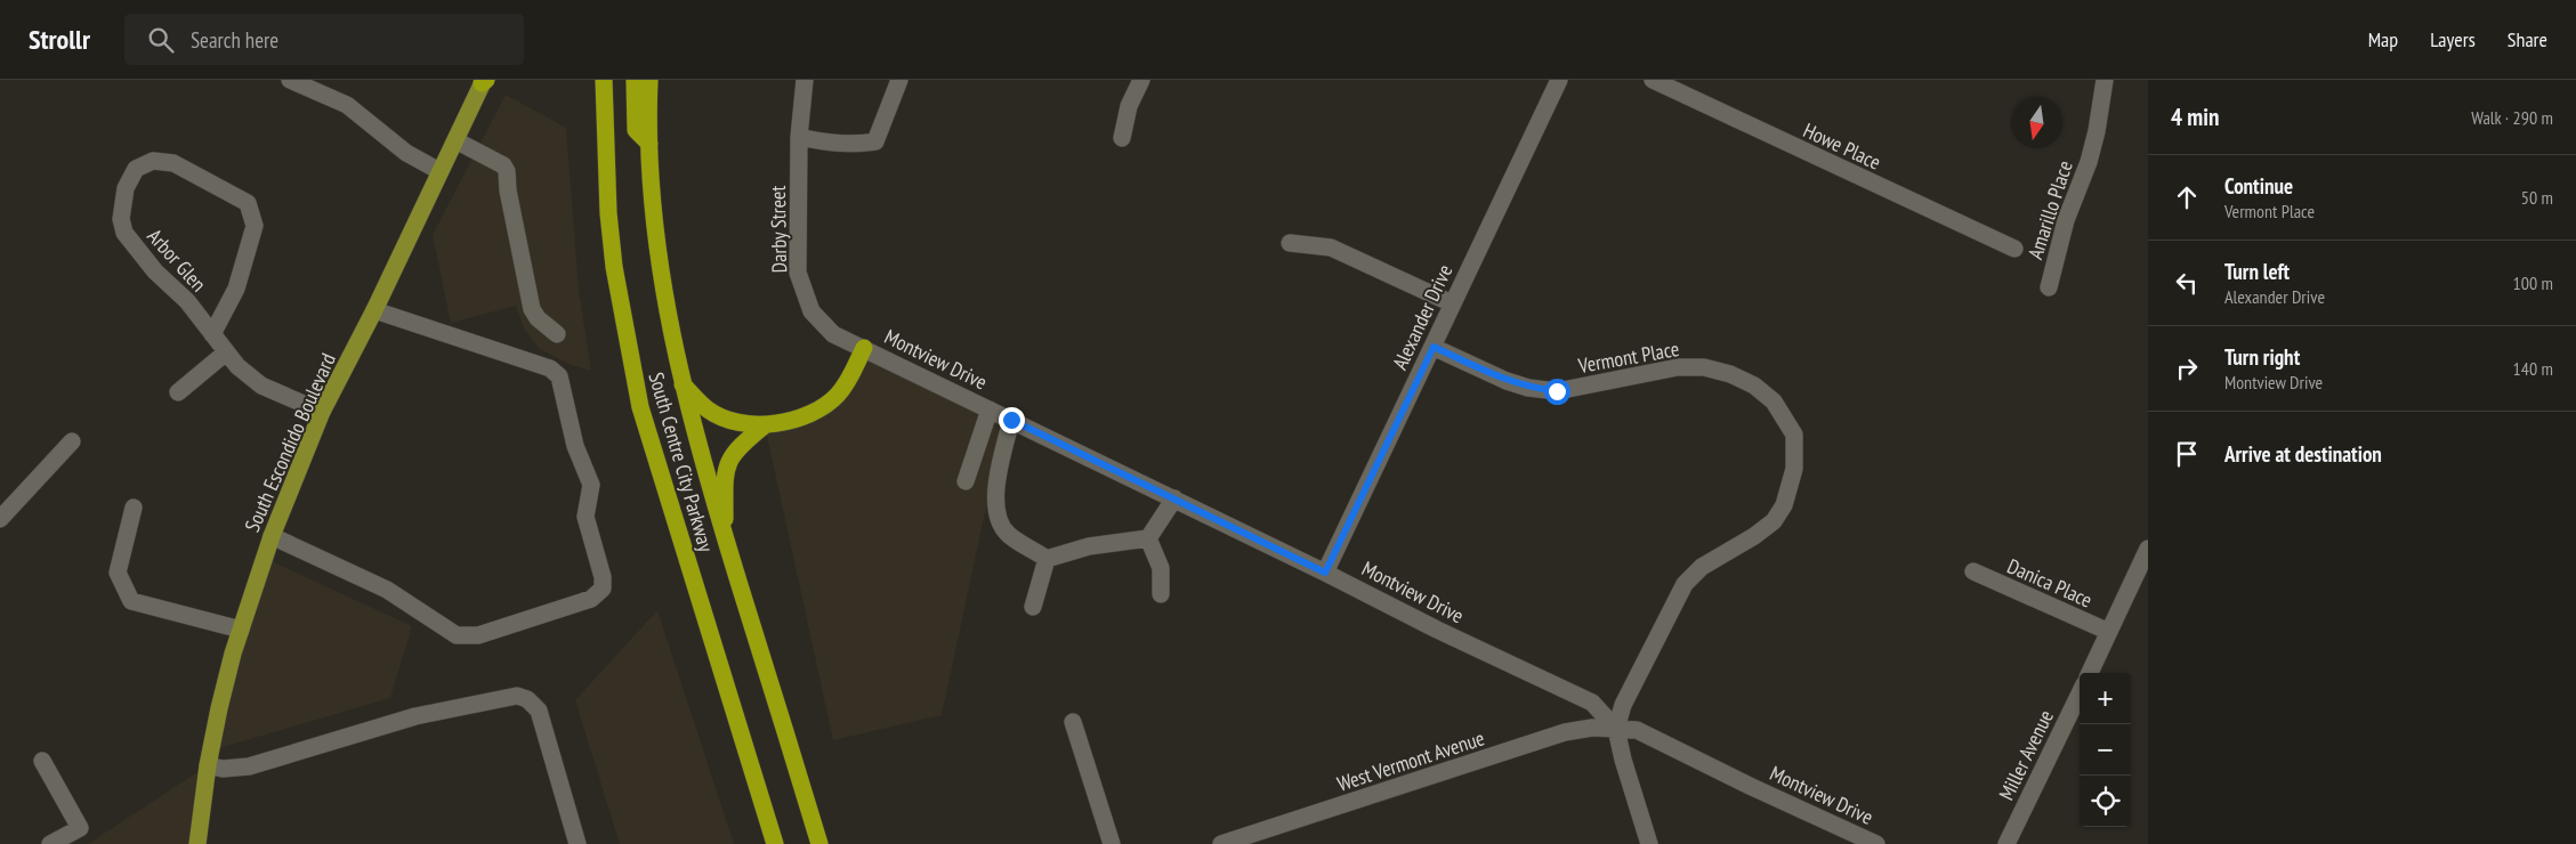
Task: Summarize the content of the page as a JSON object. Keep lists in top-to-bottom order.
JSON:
{
  "streets": {
    "highway": ["South Centre City Parkway"],
    "main road": ["South Escondido Boulevard"],
    "street": [
      "Howe Place",
      "Amarillo Place",
      "Darby Street",
      "Arbor Glen",
      "Alexander Drive",
      "Vermont Place",
      "Montview Drive",
      "Danica Place",
      "Miller Avenue",
      "West Vermont Avenue"
    ]
  },
  "crossings": [
    ["Darby Street", "Montview Drive"],
    ["Arbor Glen", "South Escondido Boulevard"],
    ["Alexander Drive", "Vermont Place"],
    ["Alexander Drive", "Montview Drive"],
    ["Vermont Place", "Montview Drive"],
    ["Vermont Place", "West Vermont Avenue"],
    ["Montview Drive", "West Vermont Avenue"]
  ],
  "north": "bottom",
  "page": {
    "header": "Strollr",
    "search": "Search here",
    "nav": ["Map", "Layers", "Share"],
    "heading": ["4 min", "Walk · 290 m"],
    "list": [
      ["Continue", "Vermont Place", "50 m"],
      ["Turn left", "Alexander Drive", "100 m"],
      ["Turn right", "Montview Drive", "140 m"],
      "Arrive at destination"
    ],
    "map_buttons": ["+", "−"]
  }
}
